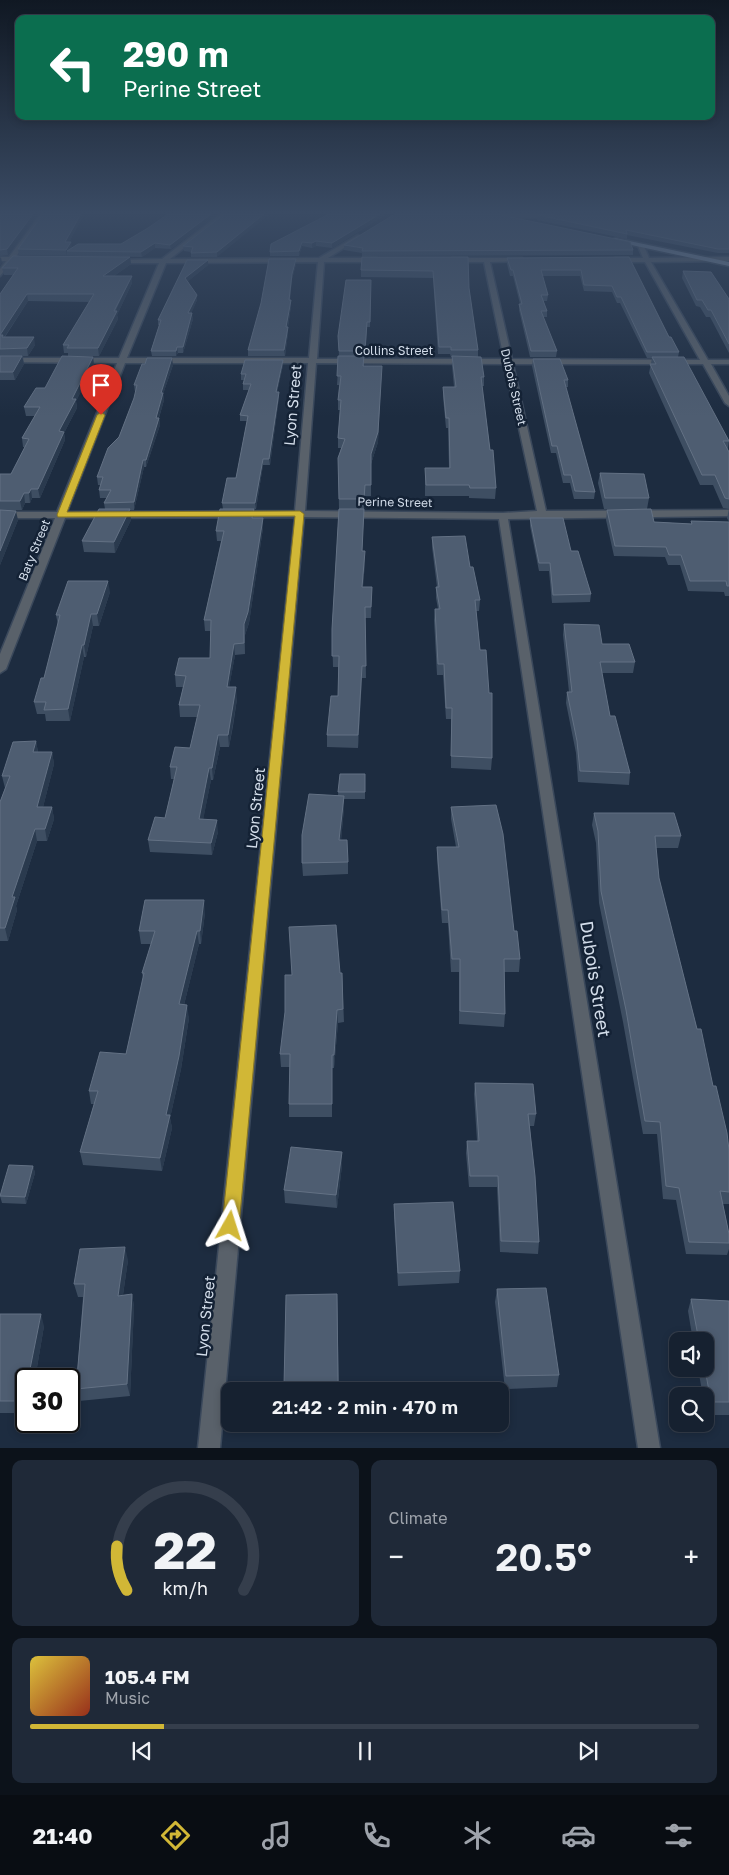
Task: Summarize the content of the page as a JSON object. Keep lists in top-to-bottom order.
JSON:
{
  "streets": {
    "street": [
      "Collins Street",
      "Dubois Street",
      "Lyon Street",
      "Perine Street",
      "Baty Street"
    ]
  },
  "crossings": [
    ["Collins Street", "Dubois Street"],
    ["Collins Street", "Lyon Street"],
    ["Collins Street", "Baty Street"],
    ["Dubois Street", "Perine Street"],
    ["Lyon Street", "Perine Street"],
    ["Perine Street", "Baty Street"]
  ],
  "page": {
    "turn": ["290 m", "Perine Street"],
    "limit": "30",
    "trip": "21:42 · 2 min · 470 m",
    "tile": "Climate",
    "heat": ["−", "20.5°", "+"],
    "song": ["105.4 FM", "Music"],
    "tabs": "21:40",
    "gauge": ["22", "km/h"]
  }
}
